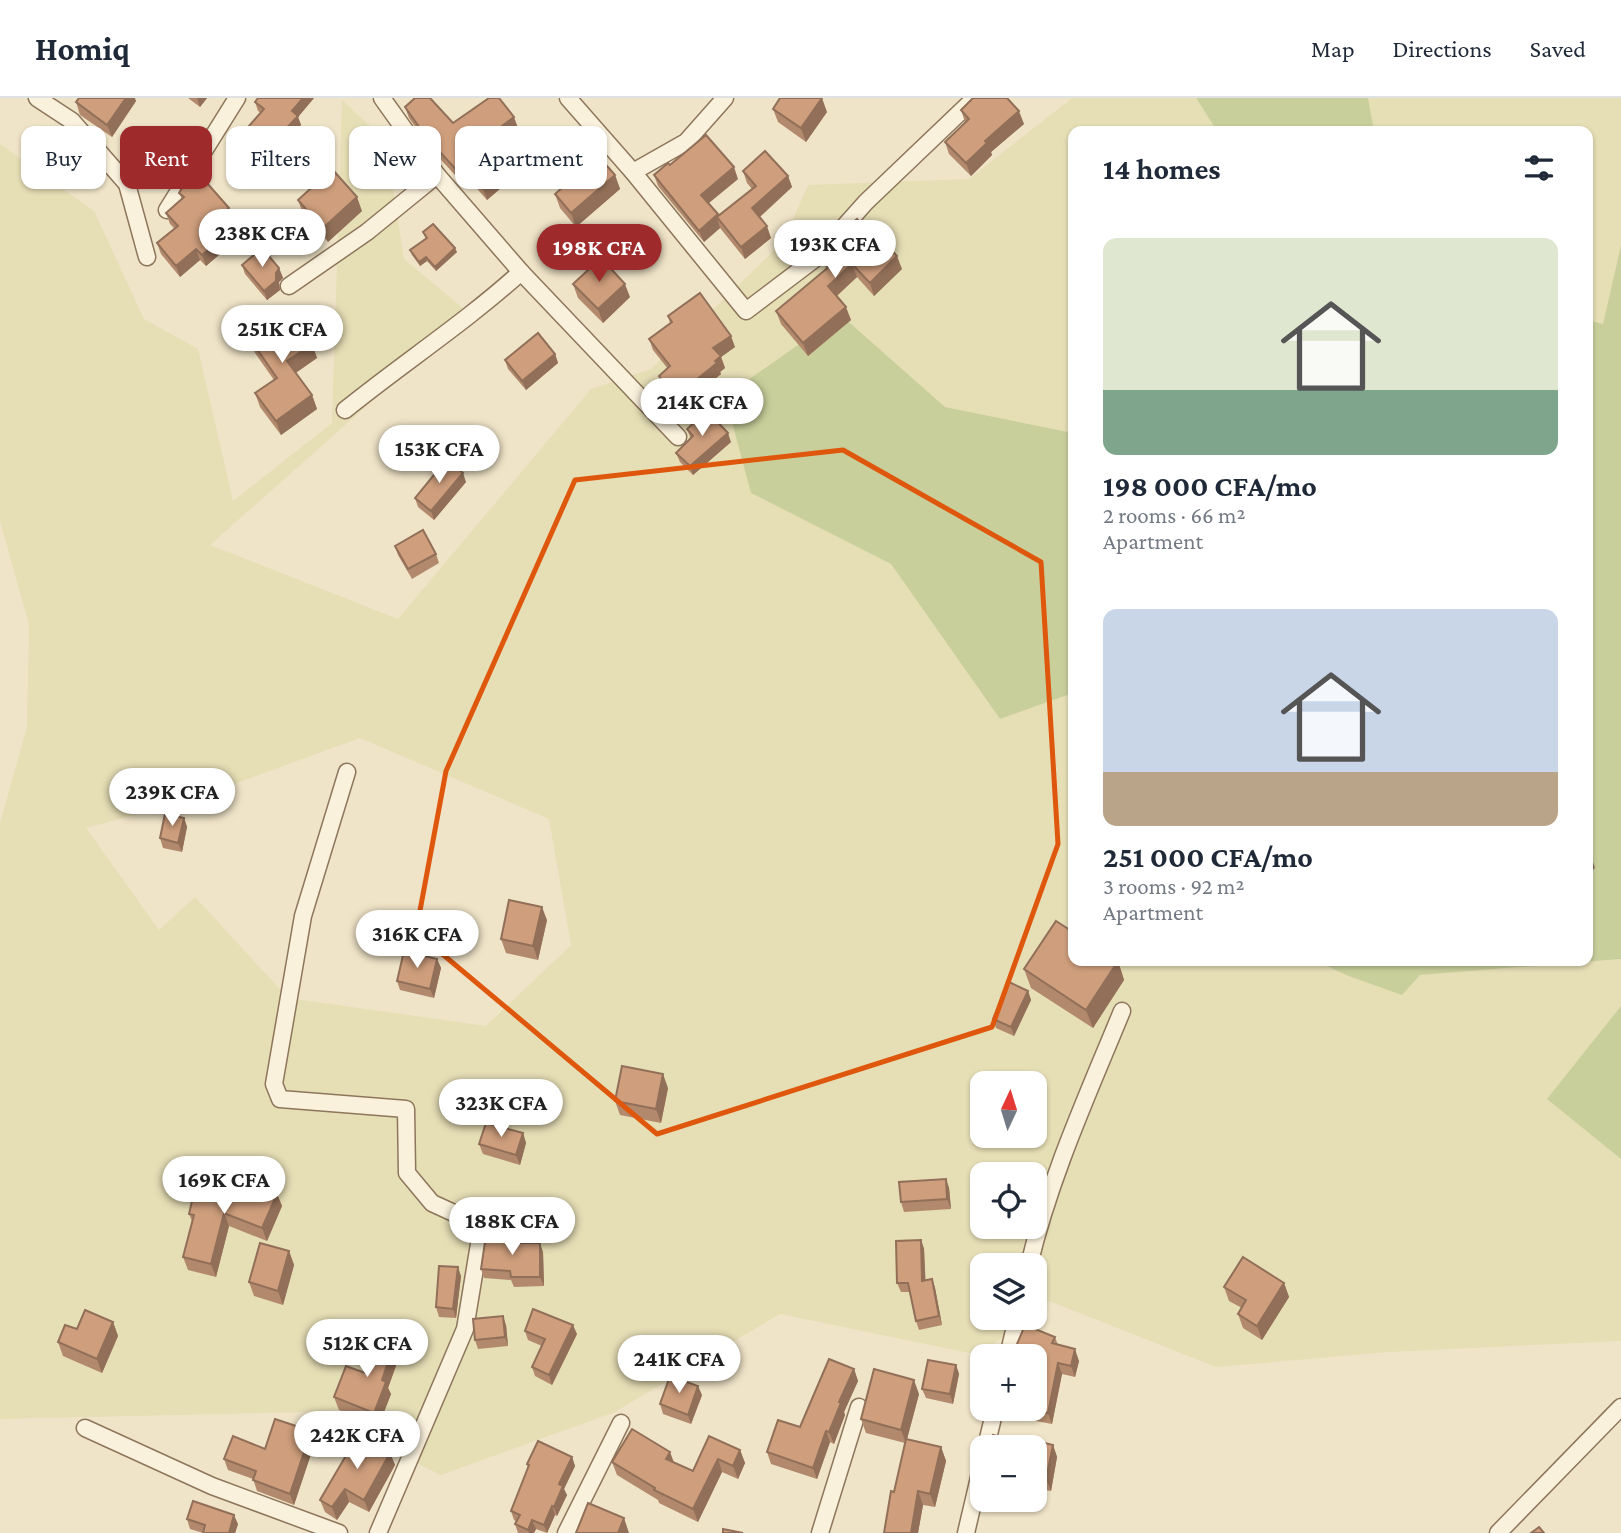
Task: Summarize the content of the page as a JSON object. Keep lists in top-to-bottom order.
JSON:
{
  "north": "top",
  "page": {
    "header": "Homiq",
    "nav": ["Map", "Directions", "Saved"],
    "chip": [
      "Buy",
      "Rent",
      "Filters",
      "New",
      "Apartment"
    ],
    "heading": "14 homes",
    "price": [
      "238K CFA",
      "193K CFA",
      "198K CFA",
      "251K CFA",
      "214K CFA",
      "153K CFA",
      "239K CFA",
      "316K CFA",
      "323K CFA",
      "169K CFA",
      "188K CFA",
      "512K CFA",
      "241K CFA",
      "242K CFA"
    ],
    "list": [
      {
        "name": "198 000 CFA/mo",
        "note": "2 rooms · 66 m² · Apartment"
      },
      {
        "name": "251 000 CFA/mo",
        "note": "3 rooms · 92 m² · Apartment"
      }
    ],
    "map_buttons": ["+", "−"]
  }
}
